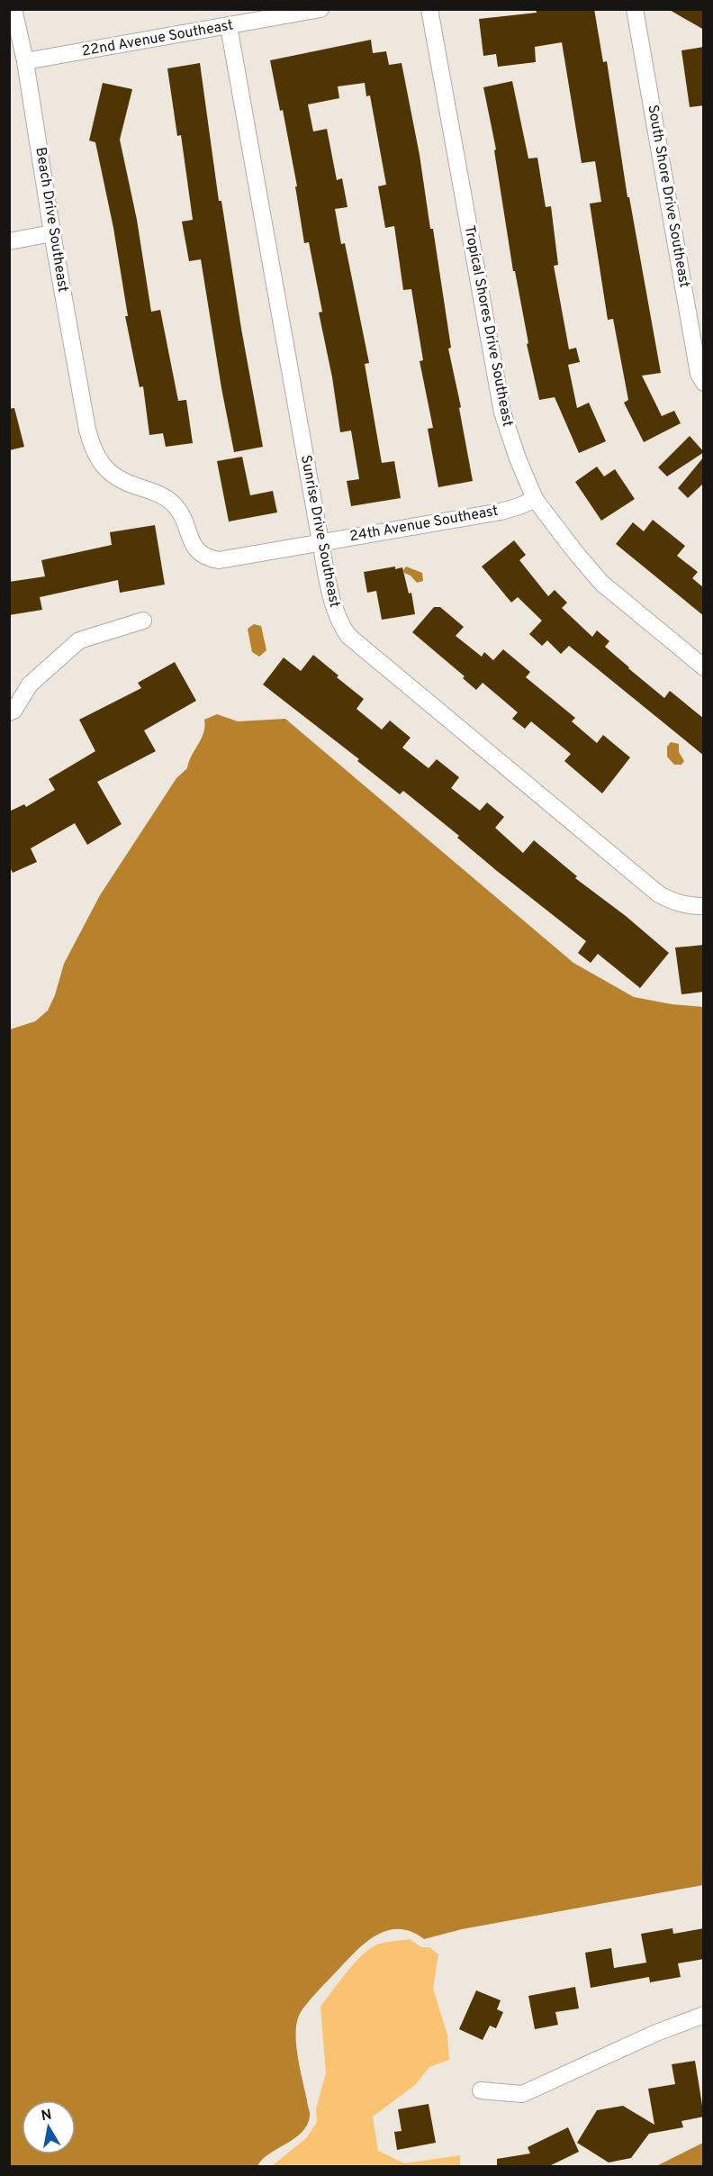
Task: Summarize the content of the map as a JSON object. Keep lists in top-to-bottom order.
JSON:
{
  "streets": {
    "street": [
      "22nd Avenue Southeast",
      "South Shore Drive Southeast",
      "Beach Drive Southeast",
      "Tropical Shores Drive Southeast",
      "24th Avenue Southeast",
      "Sunrise Drive Southeast"
    ]
  },
  "crossings": [
    ["22nd Avenue Southeast", "Beach Drive Southeast"],
    ["22nd Avenue Southeast", "Sunrise Drive Southeast"],
    ["Beach Drive Southeast", "24th Avenue Southeast"],
    ["Tropical Shores Drive Southeast", "24th Avenue Southeast"],
    ["24th Avenue Southeast", "Sunrise Drive Southeast"]
  ],
  "north": "top"
}
